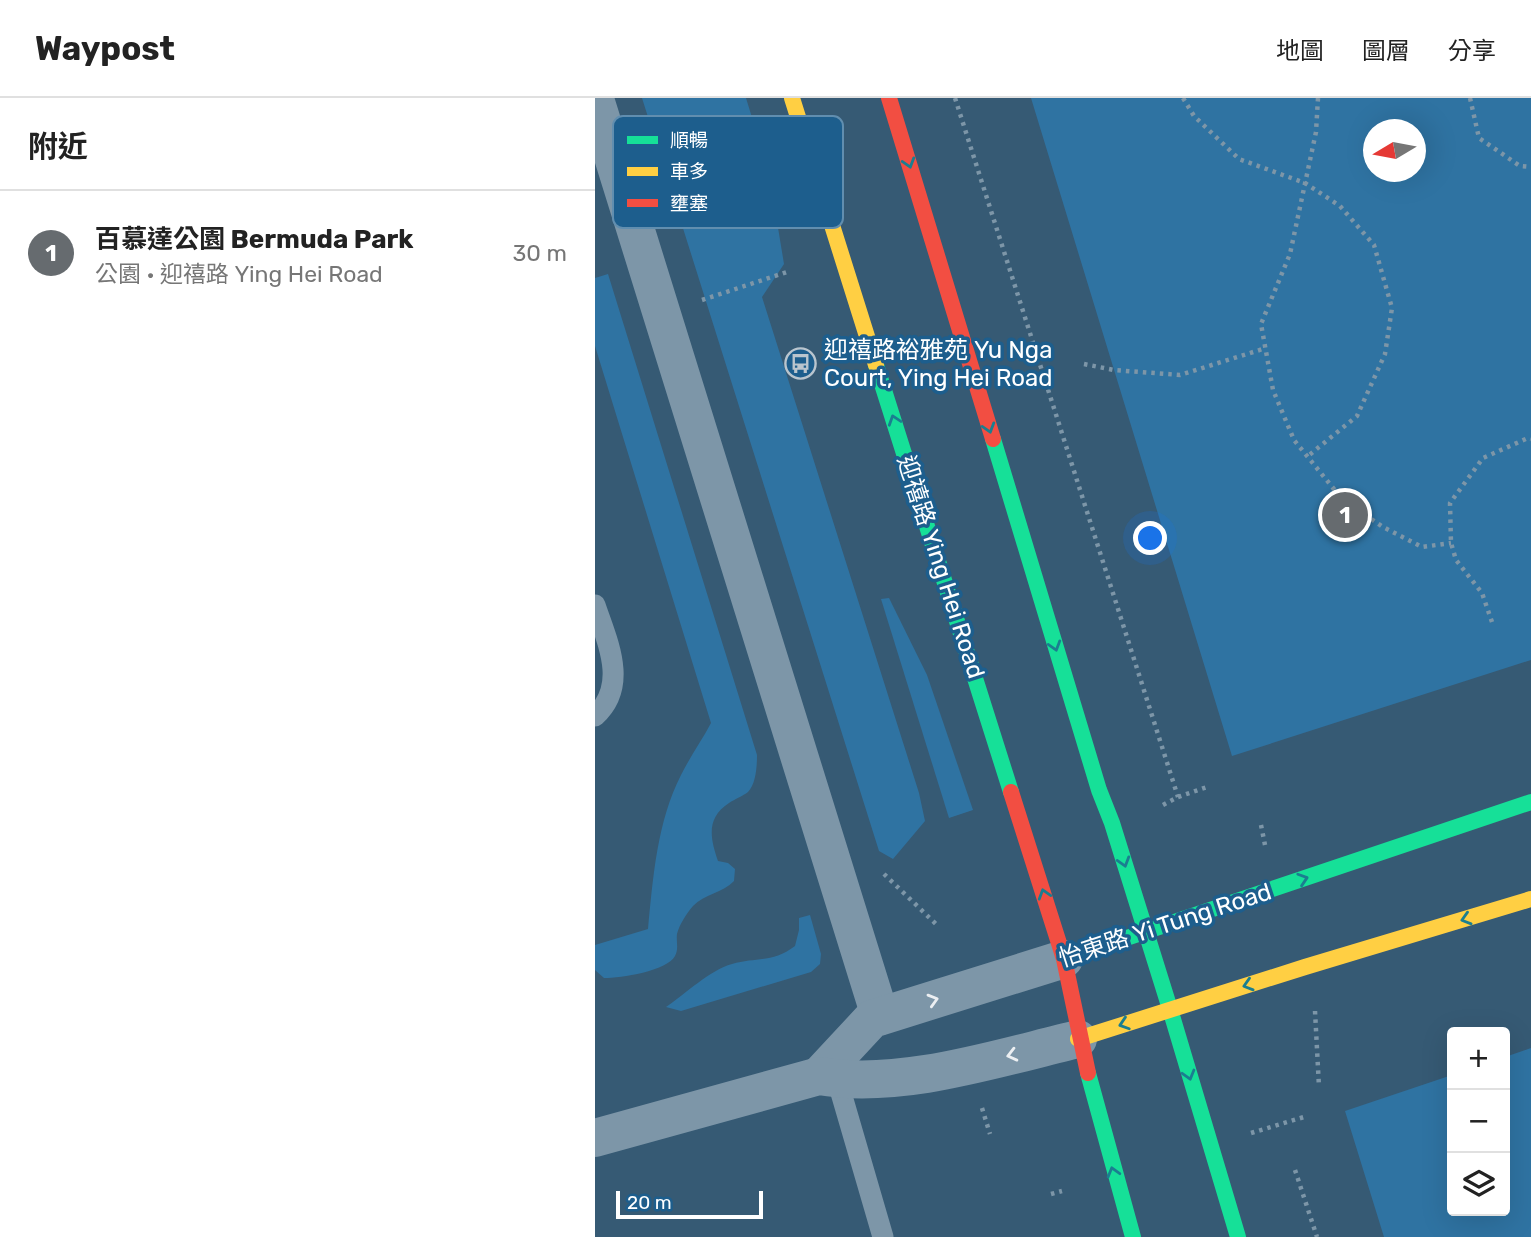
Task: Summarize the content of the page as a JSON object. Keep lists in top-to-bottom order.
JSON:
{
  "streets": {
    "main road": ["迎禧路 Ying Hei Road", "怡東路 Yi Tung Road"]
  },
  "crossings": [
    ["迎禧路 Ying Hei Road", "怡東路 Yi Tung Road"]
  ],
  "places": {
    "bus stop": ["迎禧路裕雅苑 Yu Nga Court, Ying Hei Road"]
  },
  "legend": ["順暢", "車多", "壅塞"],
  "scale_bar": "20 m",
  "north": "left",
  "page": {
    "header": "Waypost",
    "nav": ["地圖", "圖層", "分享"],
    "heading": "附近",
    "list": [
      {
        "mark": "1",
        "name": "百慕達公園 Bermuda Park",
        "note": "公園 · 迎禧路 Ying Hei Road",
        "value": "30 m"
      }
    ],
    "pins": "1",
    "map_buttons": ["+", "−"],
    "scale": "20 m"
  }
}
